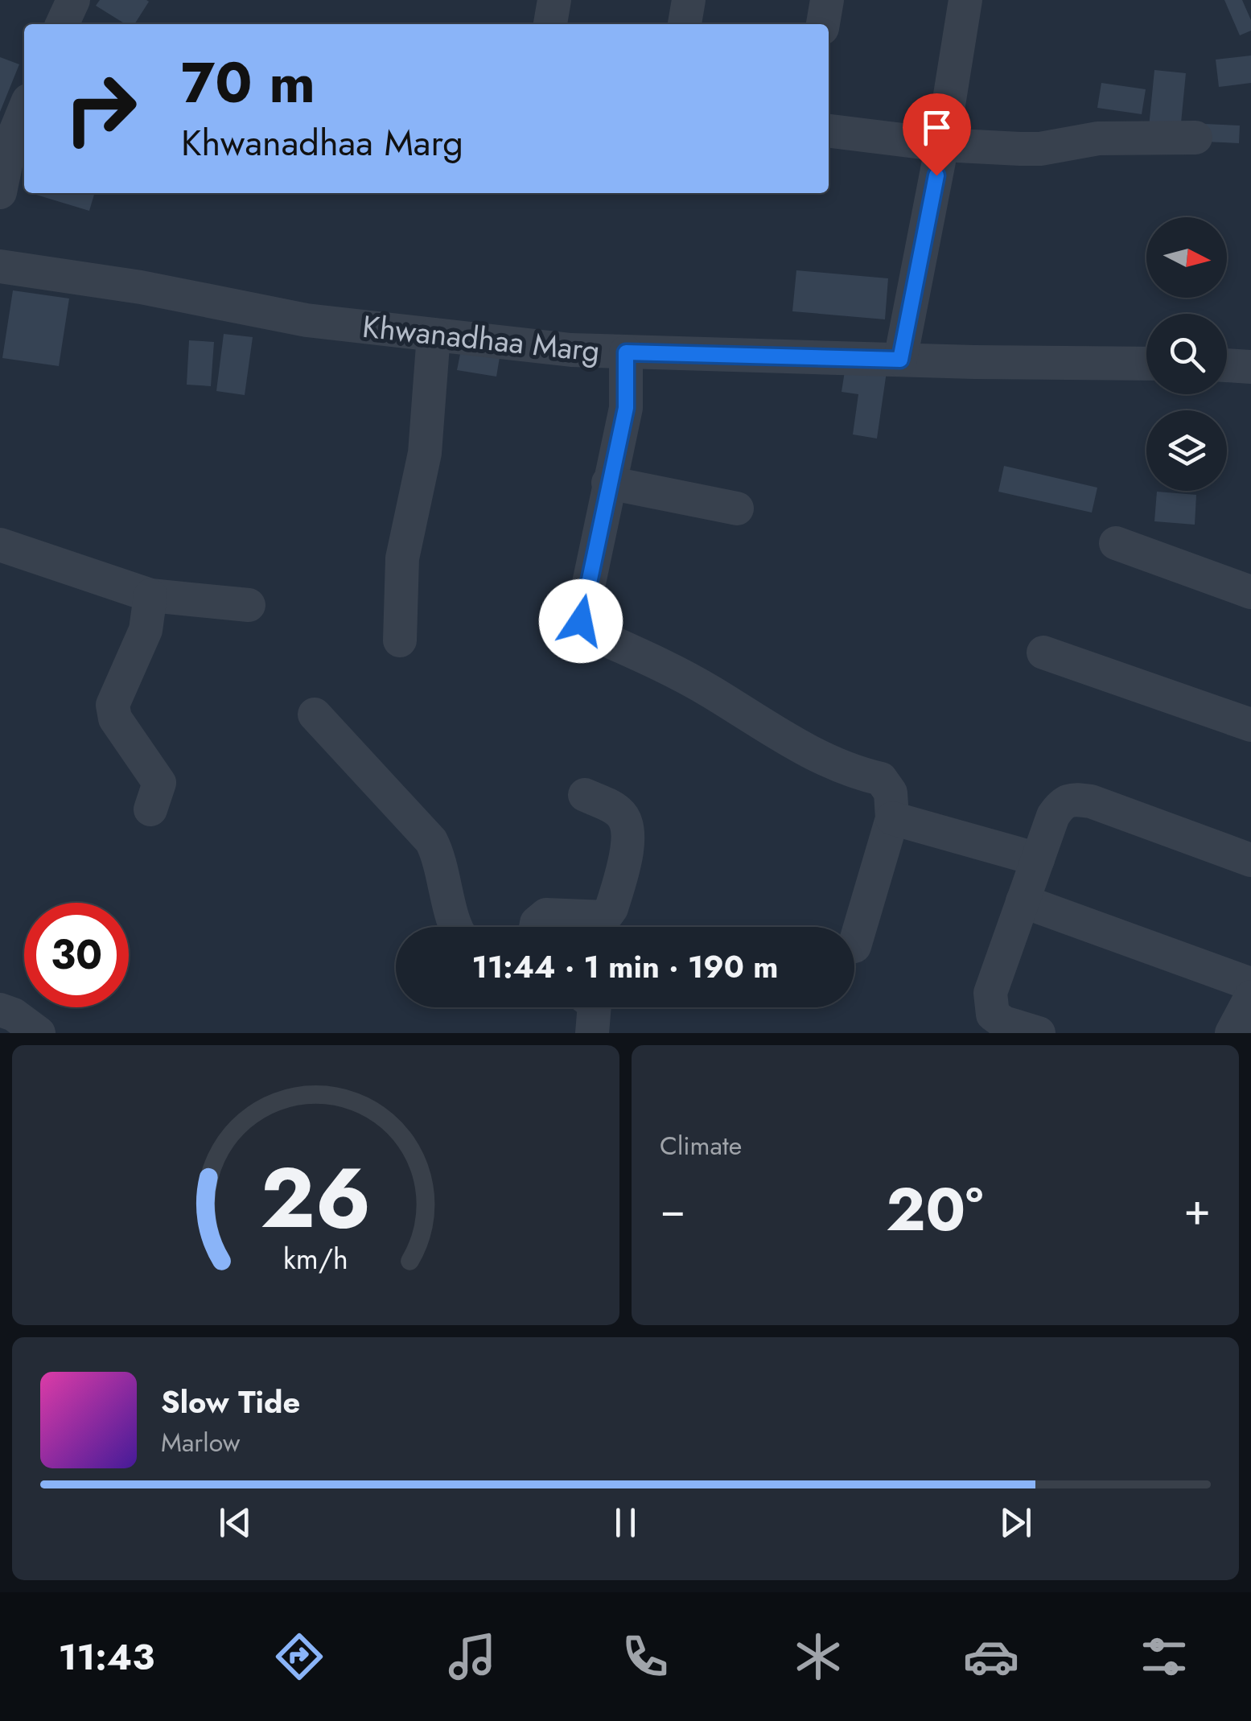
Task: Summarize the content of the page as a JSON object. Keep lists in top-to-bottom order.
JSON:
{
  "streets": {
    "street": ["Khwanadhaa Marg"]
  },
  "north": "right",
  "page": {
    "turn": ["70 m", "Khwanadhaa Marg"],
    "limit": "30",
    "trip": "11:44 · 1 min · 190 m",
    "tile": "Climate",
    "heat": ["−", "20°", "+"],
    "song": ["Slow Tide", "Marlow"],
    "tabs": "11:43",
    "gauge": ["26", "km/h"]
  }
}
